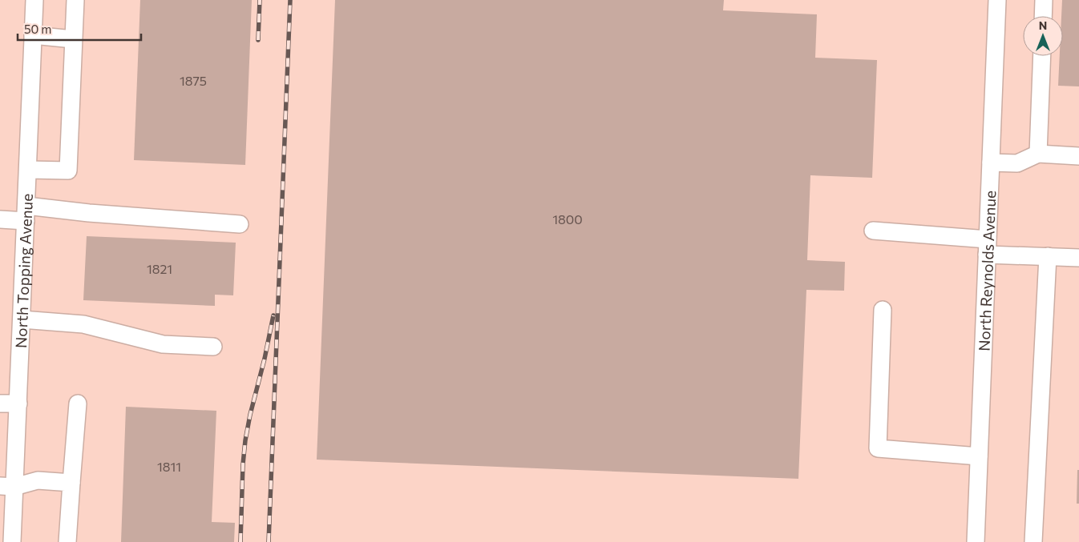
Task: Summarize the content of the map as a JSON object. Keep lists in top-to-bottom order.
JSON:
{
  "streets": {
    "street": ["North Topping Avenue", "North Reynolds Avenue"]
  },
  "house_numbers": [
    "1875",
    "1800",
    "1821",
    "1811"
  ],
  "scale_bar": "50 m",
  "north": "top"
}
